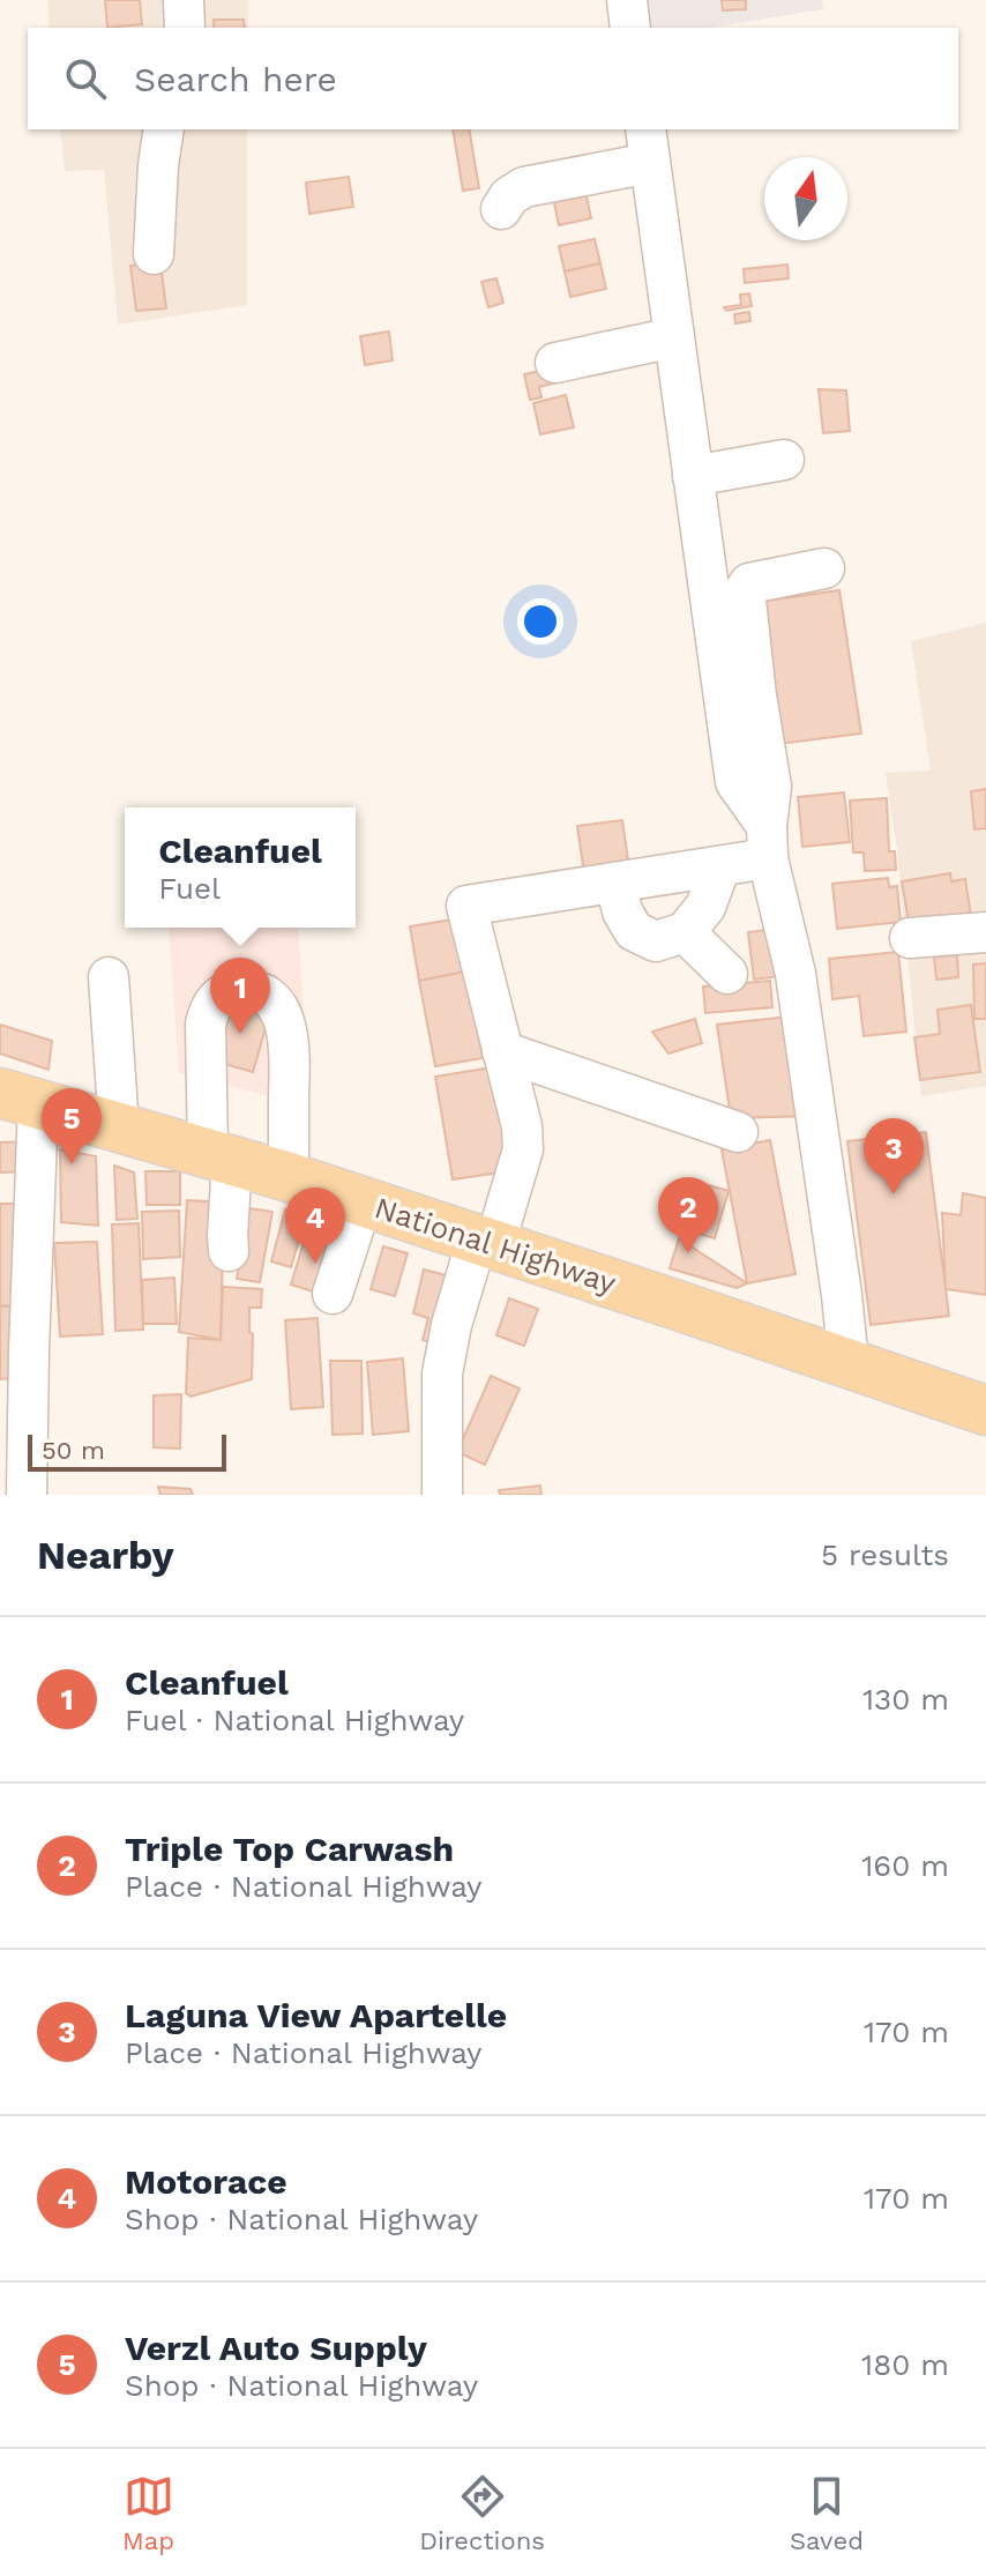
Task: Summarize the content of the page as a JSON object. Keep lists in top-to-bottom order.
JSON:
{
  "streets": {
    "main road": ["National Highway"]
  },
  "scale_bar": "50 m",
  "north": "top",
  "page": {
    "search": "Search here",
    "popup": ["Cleanfuel", "Fuel"],
    "pins": [
      "1",
      "5",
      "3",
      "2",
      "4"
    ],
    "scale": "50 m",
    "heading": ["Nearby", "5 results"],
    "list": [
      {
        "mark": "1",
        "name": "Cleanfuel",
        "note": "Fuel · National Highway",
        "value": "130 m"
      },
      {
        "mark": "2",
        "name": "Triple Top Carwash",
        "note": "Place · National Highway",
        "value": "160 m"
      },
      {
        "mark": "3",
        "name": "Laguna View Apartelle",
        "note": "Place · National Highway",
        "value": "170 m"
      },
      {
        "mark": "4",
        "name": "Motorace",
        "note": "Shop · National Highway",
        "value": "170 m"
      },
      {
        "mark": "5",
        "name": "Verzl Auto Supply",
        "note": "Shop · National Highway",
        "value": "180 m"
      }
    ],
    "nav": ["Map", "Directions", "Saved"]
  }
}
